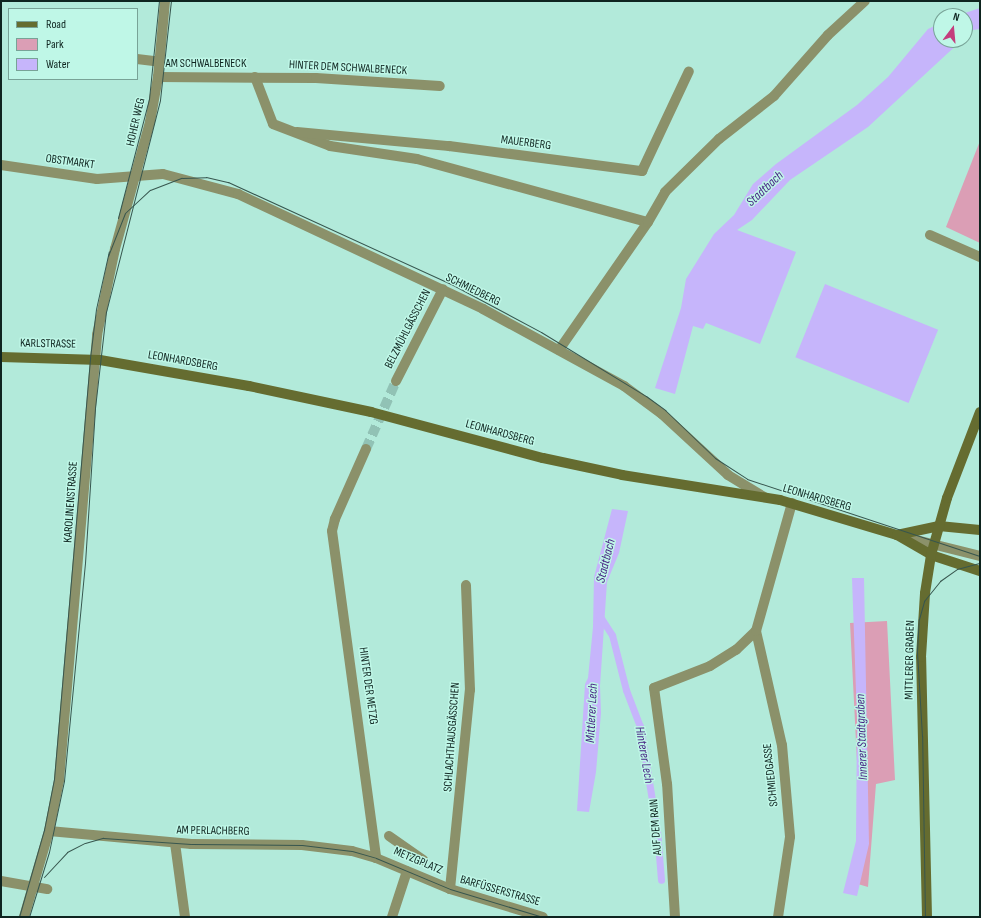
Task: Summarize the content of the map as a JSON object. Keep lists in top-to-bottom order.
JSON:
{
  "streets": {
    "street": [
      "AM SCHWALBENECK",
      "HINTER DEM SCHWALBENECK",
      "HOHER WEG",
      "MAUERBERG",
      "OBSTMARKT",
      "SCHMIEDBERG",
      "BELZMÜHLGÄSSCHEN",
      "KARLSTRASSE",
      "LEONHARDSBERG",
      "KAROLINENSTRASSE",
      "MITTLERER GRABEN",
      "HINTER DER METZG",
      "SCHLACHTHAUSGÄSSCHEN",
      "SCHMIEDGASSE",
      "AUF DEM RAIN",
      "AM PERLACHBERG",
      "METZGPLATZ",
      "BARFÜSSERSTRASSE"
    ]
  },
  "crossings": [
    ["AM SCHWALBENECK", "HINTER DEM SCHWALBENECK"],
    ["AM SCHWALBENECK", "HOHER WEG"],
    ["AM SCHWALBENECK", "MAUERBERG"],
    ["HINTER DEM SCHWALBENECK", "MAUERBERG"],
    ["HOHER WEG", "OBSTMARKT"],
    ["HOHER WEG", "SCHMIEDBERG"],
    ["HOHER WEG", "KAROLINENSTRASSE"],
    ["OBSTMARKT", "SCHMIEDBERG"],
    ["OBSTMARKT", "KAROLINENSTRASSE"],
    ["SCHMIEDBERG", "BELZMÜHLGÄSSCHEN"],
    ["SCHMIEDBERG", "LEONHARDSBERG"],
    ["SCHMIEDBERG", "KAROLINENSTRASSE"],
    ["KARLSTRASSE", "LEONHARDSBERG"],
    ["KARLSTRASSE", "KAROLINENSTRASSE"],
    ["LEONHARDSBERG", "KAROLINENSTRASSE"],
    ["LEONHARDSBERG", "MITTLERER GRABEN"],
    ["LEONHARDSBERG", "SCHMIEDGASSE"],
    ["KAROLINENSTRASSE", "AM PERLACHBERG"],
    ["HINTER DER METZG", "AM PERLACHBERG"],
    ["HINTER DER METZG", "METZGPLATZ"],
    ["SCHLACHTHAUSGÄSSCHEN", "METZGPLATZ"],
    ["SCHLACHTHAUSGÄSSCHEN", "BARFÜSSERSTRASSE"],
    ["SCHMIEDGASSE", "AUF DEM RAIN"],
    ["AM PERLACHBERG", "METZGPLATZ"],
    ["METZGPLATZ", "BARFÜSSERSTRASSE"]
  ],
  "water": [
    "Stadtbach",
    "Mittlerer Lech",
    "Innerer Stadtgraben",
    "Hinterer Lech"
  ],
  "legend": ["Road", "Park", "Water"],
  "north": "top"
}
